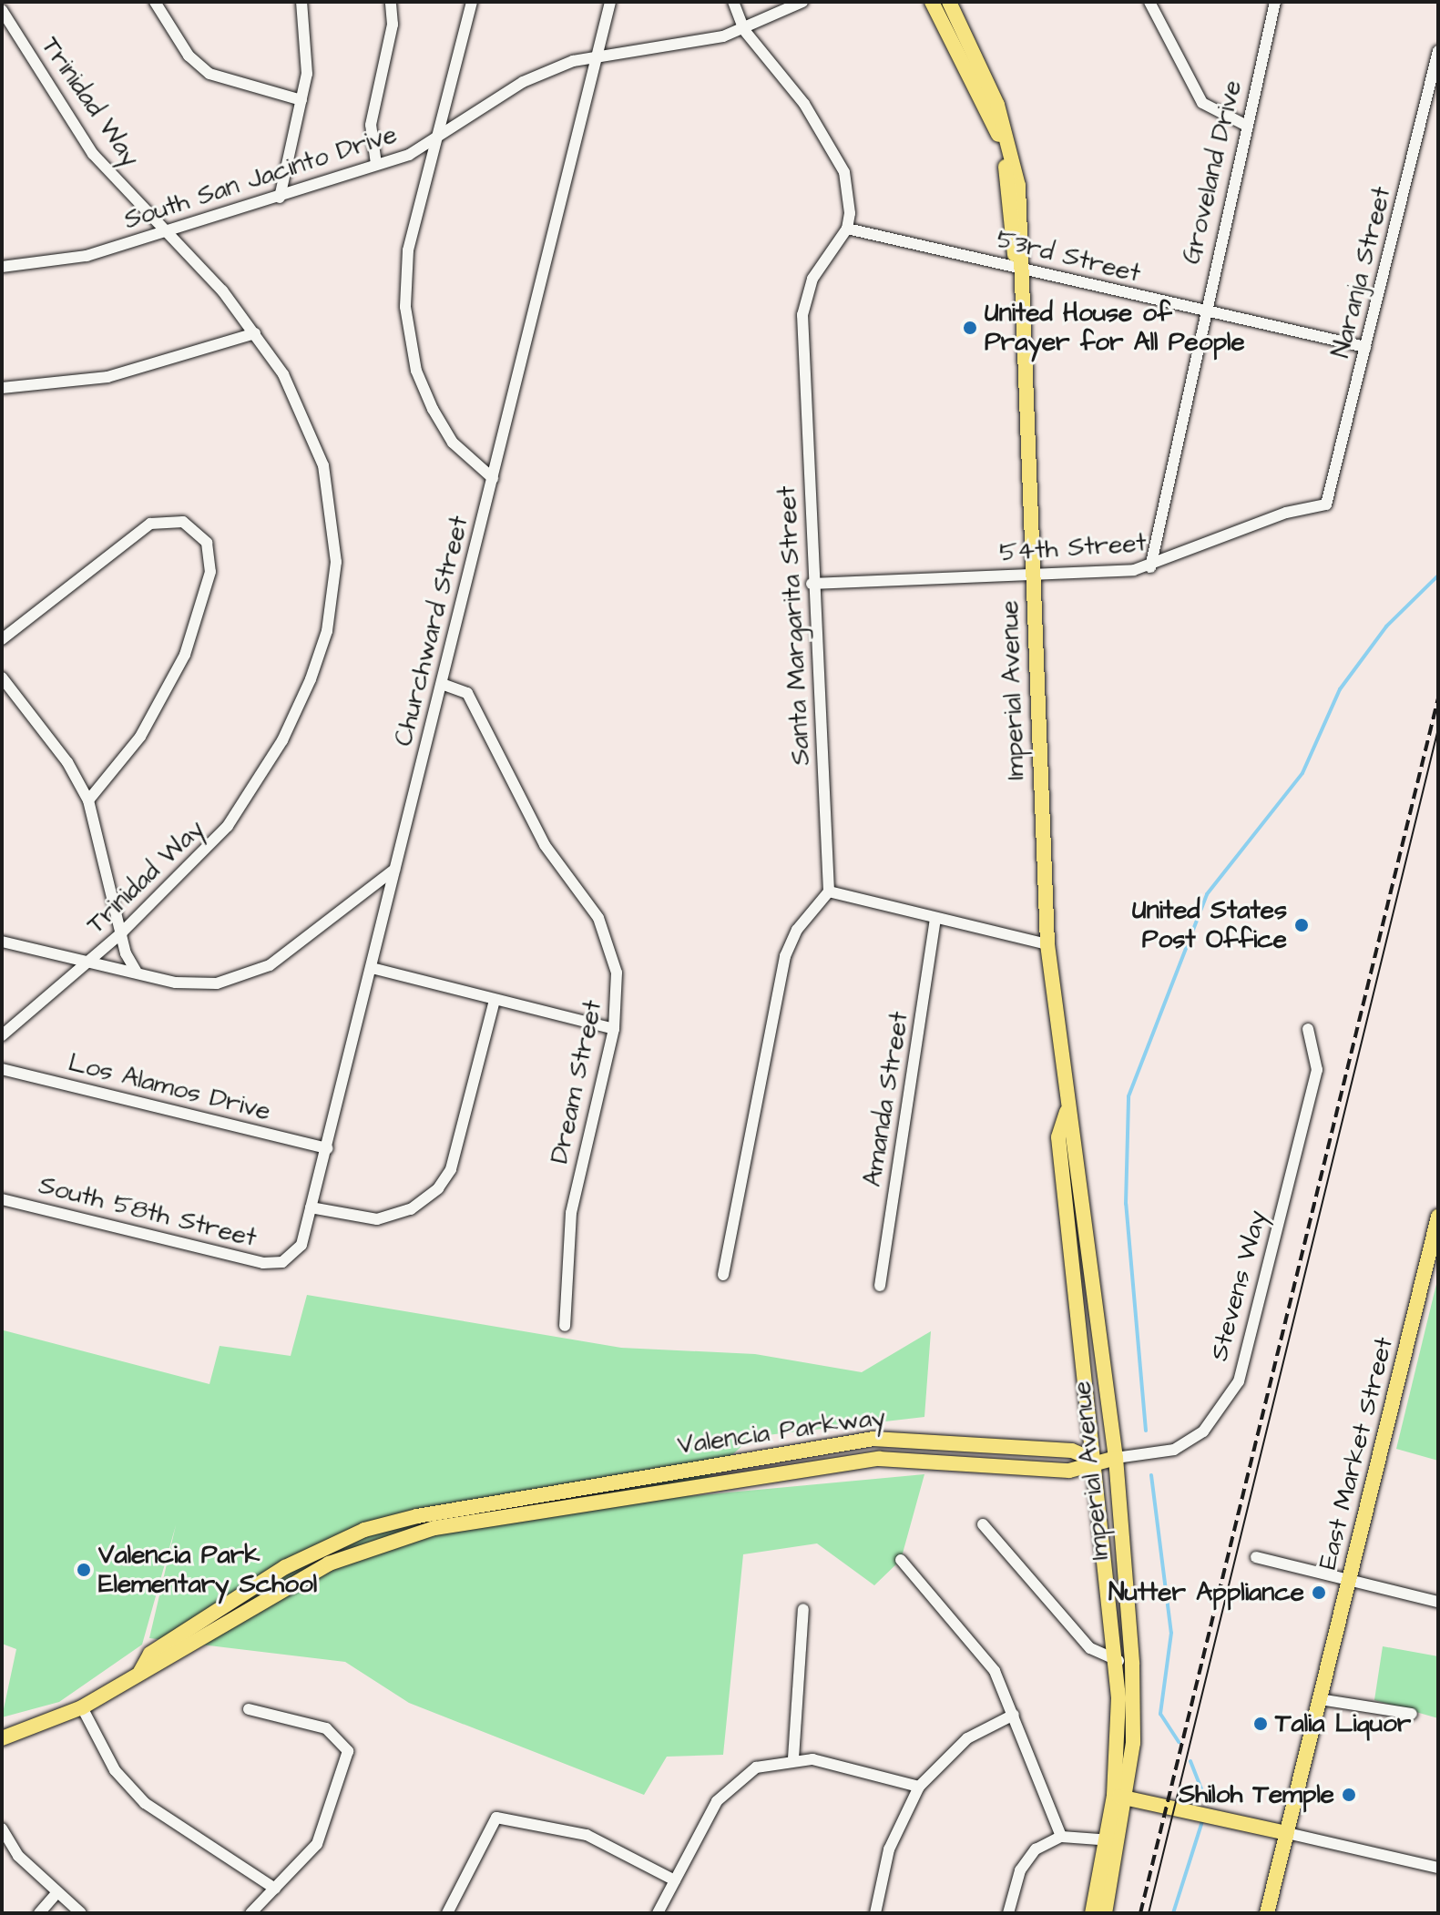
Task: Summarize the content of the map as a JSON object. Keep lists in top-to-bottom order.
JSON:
{
  "streets": {
    "main road": [
      "Imperial Avenue",
      "Stevens Way",
      "Valencia Parkway",
      "East Market Street"
    ],
    "street": [
      "Trinidad Way",
      "Groveland Drive",
      "South San Jacinto Drive",
      "53rd Street",
      "Naranja Street",
      "54th Street",
      "Santa Margarita Street",
      "Churchward Street",
      "Dream Street",
      "Los Alamos Drive",
      "Amanda Street",
      "South 58th Street"
    ]
  },
  "crossings": [
    ["Trinidad Way", "South San Jacinto Drive"],
    ["Groveland Drive", "53rd Street"],
    ["Groveland Drive", "54th Street"],
    ["South San Jacinto Drive", "Churchward Street"],
    ["53rd Street", "Naranja Street"],
    ["53rd Street", "Santa Margarita Street"],
    ["53rd Street", "Imperial Avenue"],
    ["Naranja Street", "54th Street"],
    ["54th Street", "Santa Margarita Street"],
    ["54th Street", "Imperial Avenue"],
    ["Churchward Street", "Dream Street"],
    ["Churchward Street", "Los Alamos Drive"],
    ["Churchward Street", "South 58th Street"],
    ["Imperial Avenue", "Stevens Way"],
    ["Imperial Avenue", "Valencia Parkway"],
    ["Stevens Way", "Valencia Parkway"]
  ],
  "places": [
    "United House of Prayer for All People",
    "United States Post Office",
    "Valencia Park Elementary School",
    "Nutter Appliance",
    "Talia Liquor",
    "Shiloh Temple"
  ]
}
